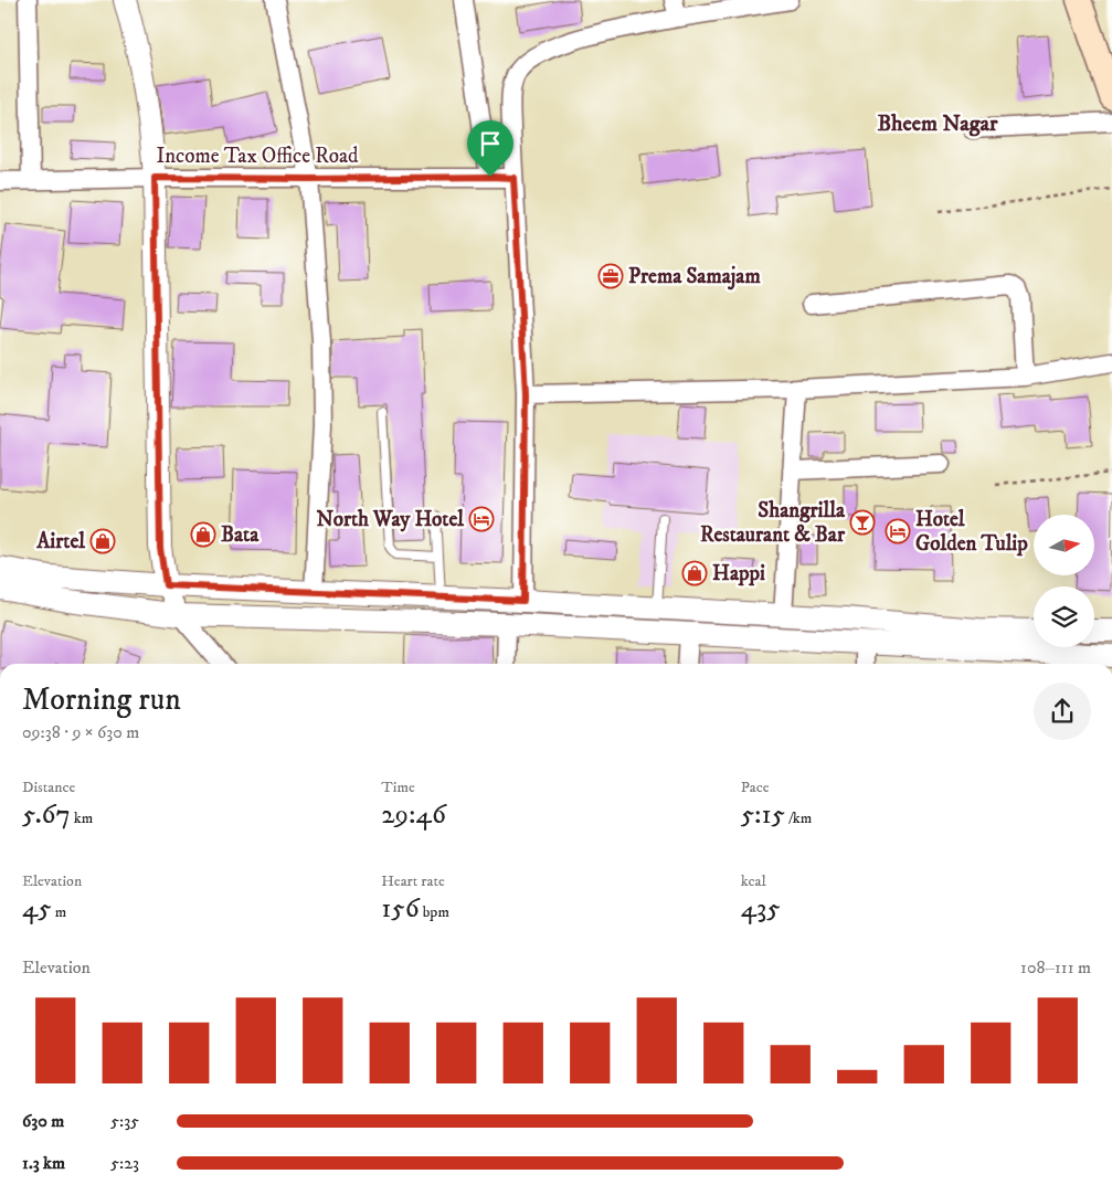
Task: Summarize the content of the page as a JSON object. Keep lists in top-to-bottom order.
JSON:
{
  "streets": {
    "street": ["Income Tax Office Road"]
  },
  "districts": ["Bheem Nagar"],
  "places": {
    "office": ["Prema Samajam"],
    "hotel": ["North Way Hotel", "Hotel Golden Tulip"],
    "bar": ["Shangrilla Restaurant & Bar"],
    "shop": ["Bata", "Airtel", "Happi"]
  },
  "north": "right",
  "page": {
    "heading": ["Morning run", "09:38 · 9 × 630 m"],
    "stats": [
      ["Distance", "5.67 km"],
      ["Time", "29:46"],
      ["Pace", "5:15 /km"],
      ["Elevation", "45 m"],
      ["Heart rate", "156 bpm"],
      ["kcal", "435"]
    ],
    "chart": ["Elevation", "108–111 m"],
    "list": [
      {
        "name": "630 m",
        "note": "5:35"
      },
      {
        "name": "1.3 km",
        "note": "5:23"
      }
    ]
  }
}
